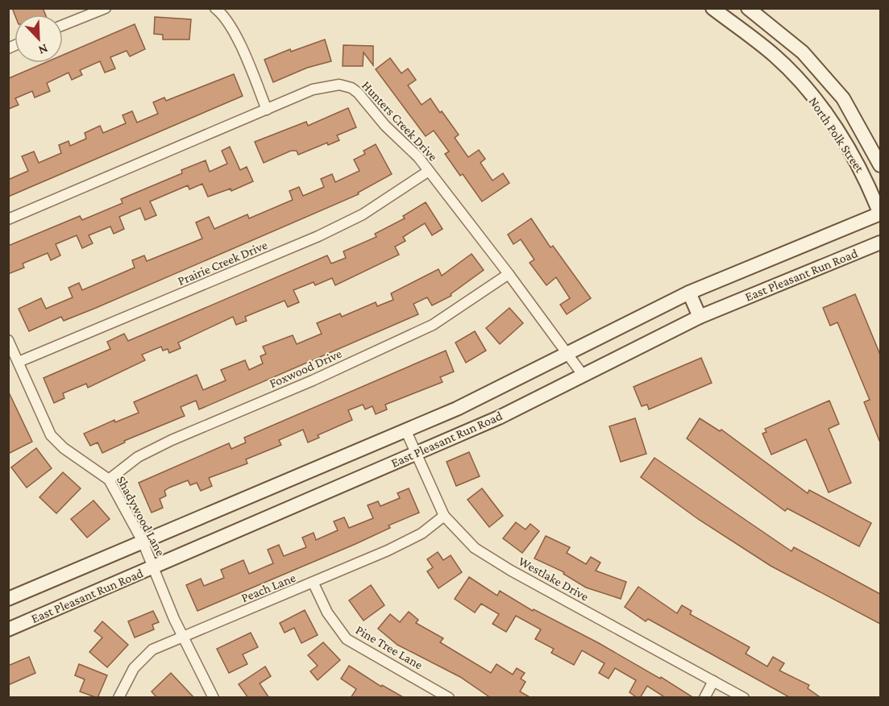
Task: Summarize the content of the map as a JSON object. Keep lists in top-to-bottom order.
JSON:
{
  "streets": {
    "main road": ["North Polk Street", "East Pleasant Run Road"],
    "street": [
      "Hunters Creek Drive",
      "Prairie Creek Drive",
      "Foxwood Drive",
      "Shadywood Lane",
      "Westlake Drive",
      "Peach Lane",
      "Pine Tree Lane"
    ]
  },
  "crossings": [
    ["Hunters Creek Drive", "Prairie Creek Drive"],
    ["Hunters Creek Drive", "East Pleasant Run Road"],
    ["Hunters Creek Drive", "Foxwood Drive"],
    ["North Polk Street", "East Pleasant Run Road"],
    ["Prairie Creek Drive", "Shadywood Lane"],
    ["East Pleasant Run Road", "Shadywood Lane"],
    ["East Pleasant Run Road", "Westlake Drive"],
    ["Foxwood Drive", "Shadywood Lane"],
    ["Shadywood Lane", "Peach Lane"],
    ["Westlake Drive", "Peach Lane"],
    ["Peach Lane", "Pine Tree Lane"]
  ],
  "north": "bottom right"
}
